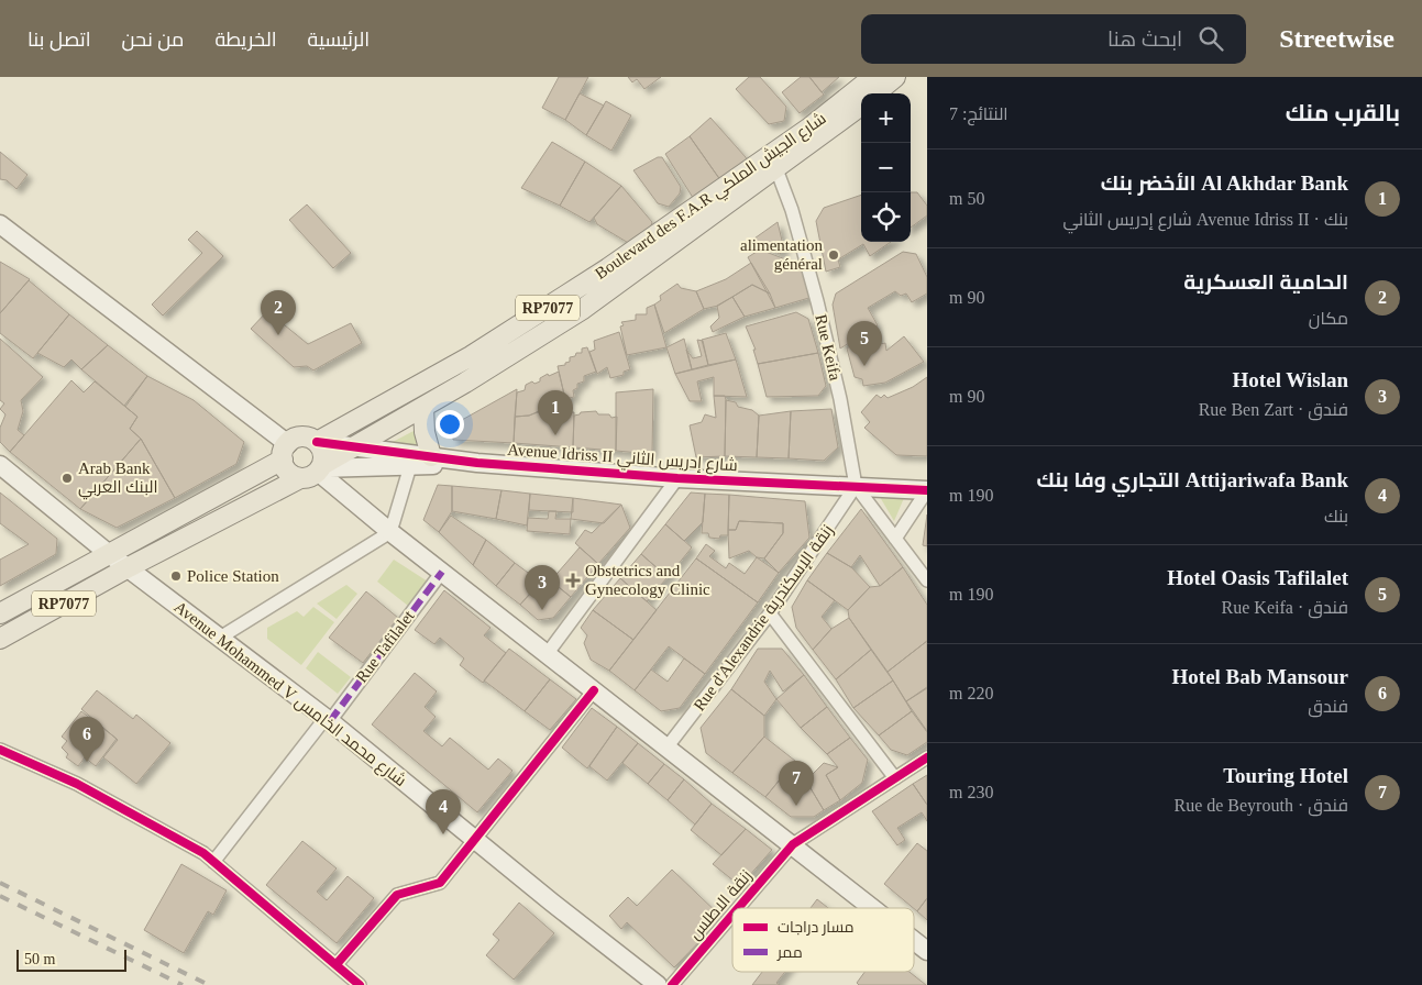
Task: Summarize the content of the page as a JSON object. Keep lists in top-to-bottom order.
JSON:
{
  "streets": {
    "main road": [
      "Boulevard des F.A.R شارع الجيش الملكي",
      "RP7077",
      "Avenue Idriss II شارع إدريس الثاني",
      "Avenue Mohammed V شارع محمد الخامس"
    ],
    "street": [
      "Rue Keifa",
      "Rue d'Alexandrie زنقة الإسكندرية",
      "Rue Tafilalet",
      "زنقة الاطلس"
    ]
  },
  "crossings": [
    ["Boulevard des F.A.R شارع الجيش الملكي", "RP7077"],
    ["Boulevard des F.A.R شارع الجيش الملكي", "Rue Keifa"],
    ["Boulevard des F.A.R شارع الجيش الملكي", "Avenue Idriss II شارع إدريس الثاني"],
    ["Boulevard des F.A.R شارع الجيش الملكي", "Avenue Mohammed V شارع محمد الخامس"],
    ["RP7077", "Avenue Idriss II شارع إدريس الثاني"],
    ["RP7077", "Avenue Mohammed V شارع محمد الخامس"],
    ["Rue Keifa", "Avenue Idriss II شارع إدريس الثاني"],
    ["Rue Keifa", "Rue d'Alexandrie زنقة الإسكندرية"],
    ["Avenue Idriss II شارع إدريس الثاني", "Rue d'Alexandrie زنقة الإسكندرية"],
    ["Rue Tafilalet", "Avenue Mohammed V شارع محمد الخامس"]
  ],
  "places": {
    "other": ["alimentation général", "Arab Bank البنك العربي", "Police Station"],
    "health": ["Obstetrics and Gynecology Clinic"]
  },
  "legend": ["مسار دراجات", "ممر"],
  "scale_bar": "50 m",
  "page": {
    "header": "Streetwise",
    "search": "ابحث هنا",
    "nav": [
      "الرئيسية",
      "الخريطة",
      "من نحن",
      "اتصل بنا"
    ],
    "heading": ["بالقرب منك", "النتائج: 7"],
    "map_buttons": ["+", "−"],
    "list": [
      {
        "mark": "1",
        "name": "Al Akhdar Bank الأخضر بنك",
        "note": "بنك · Avenue Idriss II شارع إدريس الثاني",
        "value": "50 m"
      },
      {
        "mark": "2",
        "name": "الحامية العسكرية",
        "note": "مكان",
        "value": "90 m"
      },
      {
        "mark": "3",
        "name": "Hotel Wislan",
        "note": "فندق · Rue Ben Zart",
        "value": "90 m"
      },
      {
        "mark": "4",
        "name": "Attijariwafa Bank التجاري وفا بنك",
        "note": "بنك",
        "value": "190 m"
      },
      {
        "mark": "5",
        "name": "Hotel Oasis Tafilalet",
        "note": "فندق · Rue Keifa",
        "value": "190 m"
      },
      {
        "mark": "6",
        "name": "Hotel Bab Mansour",
        "note": "فندق",
        "value": "220 m"
      },
      {
        "mark": "7",
        "name": "Touring Hotel",
        "note": "فندق · Rue de Beyrouth",
        "value": "230 m"
      }
    ],
    "pins": [
      "2",
      "5",
      "1",
      "3",
      "6",
      "7",
      "4"
    ],
    "scale": "50 m"
  }
}
